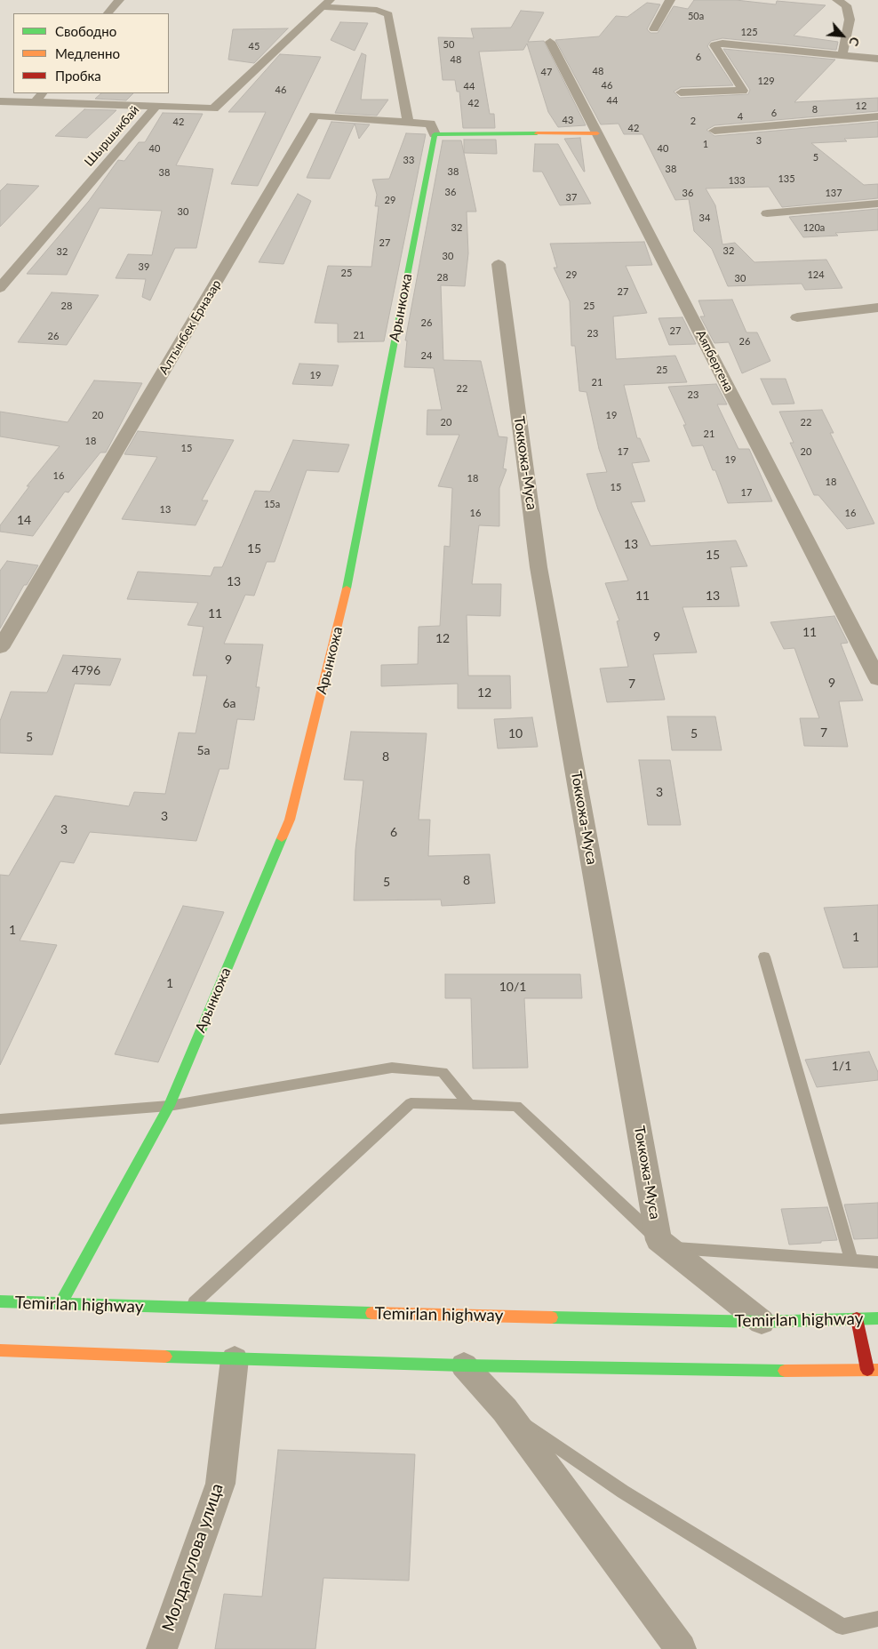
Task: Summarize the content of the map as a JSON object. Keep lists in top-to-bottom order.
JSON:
{
  "streets": {
    "street": [
      "Шыршыкбай",
      "Арынкожа",
      "Алтынбек Ерназар",
      "Аяпбергена",
      "Токкожа-Муса",
      "Temirlan highway",
      "Молдагулова улица"
    ]
  },
  "crossings": [
    ["Арынкожа", "Алтынбек Ерназар"],
    ["Арынкожа", "Temirlan highway"]
  ],
  "house_numbers": [
    "50а",
    "125",
    "50",
    "45",
    "6",
    "48",
    "48",
    "47",
    "129",
    "46",
    "44",
    "46",
    "44",
    "42",
    "12",
    "8",
    "6",
    "4",
    "43",
    "2",
    "42",
    "42",
    "3",
    "1",
    "40",
    "40",
    "5",
    "33",
    "38",
    "38",
    "38",
    "135",
    "133",
    "36",
    "36",
    "137",
    "37",
    "29",
    "30",
    "34",
    "32",
    "120а",
    "27",
    "32",
    "32",
    "30",
    "39",
    "25",
    "29",
    "124",
    "28",
    "30",
    "27",
    "28",
    "25",
    "26",
    "27",
    "23",
    "21",
    "26",
    "26",
    "24",
    "25",
    "19",
    "21",
    "22",
    "23",
    "20",
    "19",
    "20",
    "22",
    "21",
    "18",
    "15",
    "17",
    "20",
    "19",
    "16",
    "18",
    "18",
    "15",
    "17",
    "15а",
    "13",
    "16",
    "16",
    "14",
    "13",
    "15",
    "15",
    "13",
    "11",
    "13",
    "11",
    "11",
    "9",
    "12",
    "9",
    "4796",
    "9",
    "7",
    "12",
    "6а",
    "7",
    "10",
    "5",
    "5",
    "5а",
    "8",
    "3",
    "3",
    "3",
    "6",
    "8",
    "5",
    "1",
    "1",
    "1",
    "10/1",
    "1/1"
  ],
  "legend": ["Свободно", "Медленно", "Пробка"],
  "north": "bottom right"
}
